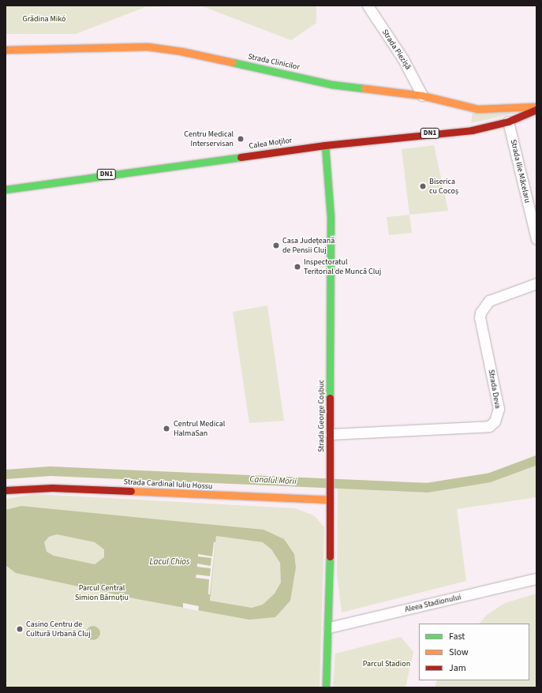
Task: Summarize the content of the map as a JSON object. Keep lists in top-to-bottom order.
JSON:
{
  "streets": {
    "main road": [
      "Strada Clinicilor",
      "DN1",
      "Calea Moților",
      "Strada George Coșbuc",
      "Strada Cardinal Iuliu Hossu"
    ],
    "street": [
      "Strada Piezișă",
      "Strada Ilie Măcelaru",
      "Strada Deva",
      "Aleea Stadionului"
    ]
  },
  "crossings": [
    ["Strada Piezișă", "Strada Clinicilor"],
    ["Calea Moților", "Strada Ilie Măcelaru"],
    ["Calea Moților", "Strada George Coșbuc"],
    ["Strada Deva", "Strada George Coșbuc"],
    ["Strada George Coșbuc", "Strada Cardinal Iuliu Hossu"],
    ["Strada George Coșbuc", "Aleea Stadionului"]
  ],
  "water": ["Canalul Morii", "Lacul Chios"],
  "parks": ["Grădina Mikó", "Parcul Central Simion Bărnuțiu", "Parcul Stadion"],
  "places": [
    "Centru Medical Interservisan",
    "Biserica cu Cocoș",
    "Casa Județeană de Pensii Cluj",
    "Inspectoratul Teritorial de Muncă Cluj",
    "Centrul Medical HalmaSan",
    "Casino Centru de Cultură Urbană Cluj"
  ],
  "legend": ["Fast", "Slow", "Jam"]
}
